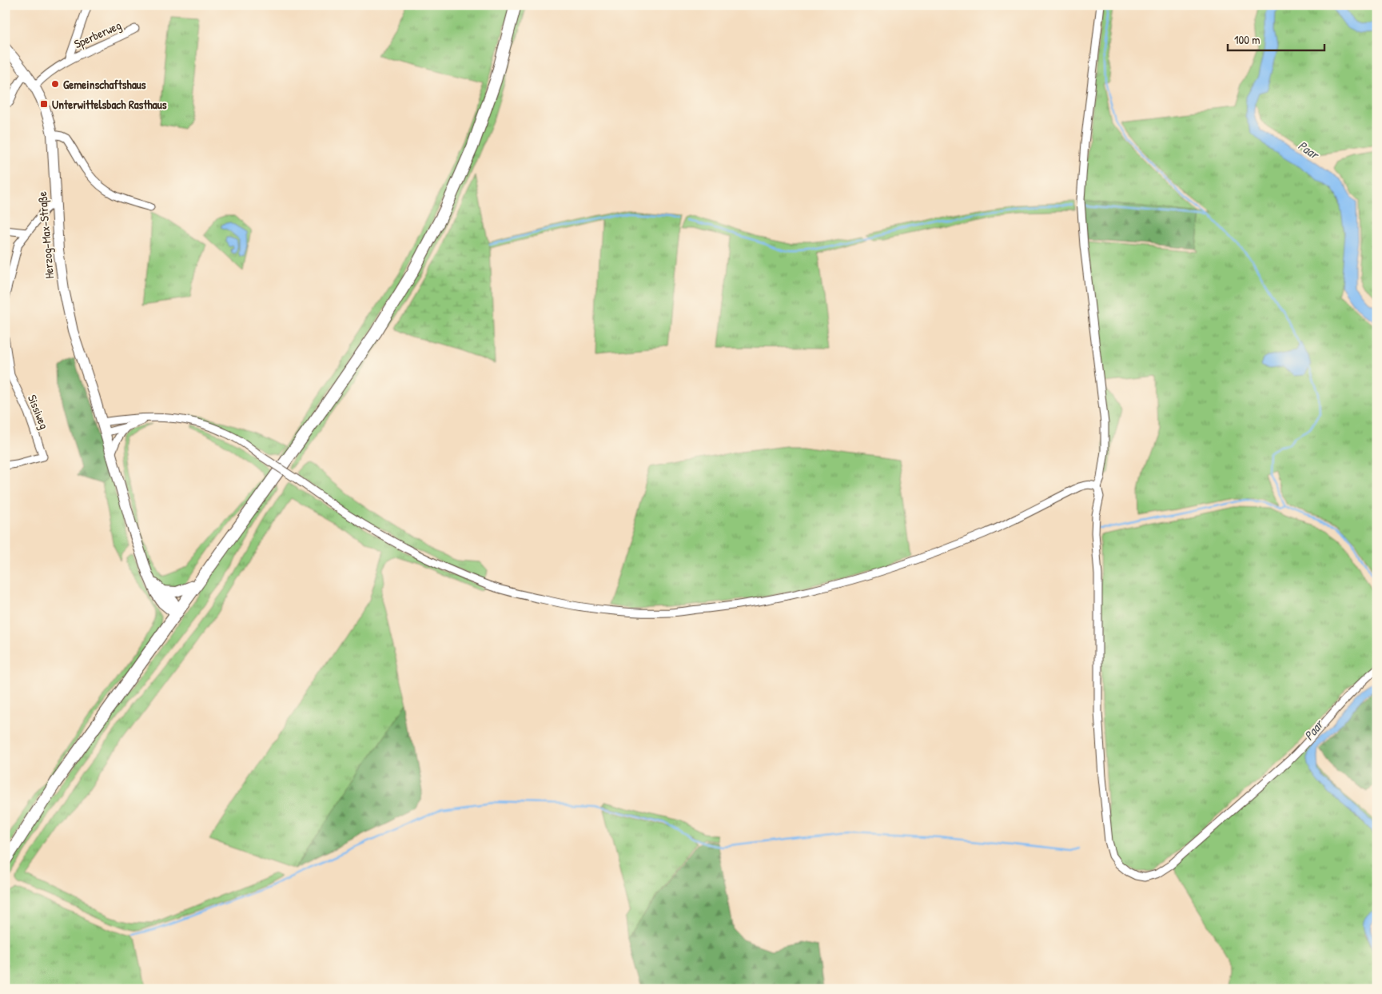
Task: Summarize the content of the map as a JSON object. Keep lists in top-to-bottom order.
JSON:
{
  "streets": {
    "main road": ["Herzog-Max-Straße"],
    "street": ["Sperberweg", "Sissiweg"]
  },
  "crossings": [
    ["Sperberweg", "Herzog-Max-Straße"]
  ],
  "water": ["Paar"],
  "places": {
    "other": ["Gemeinschaftshaus"],
    "transit": ["Unterwittelsbach Rasthaus"]
  },
  "scale_bar": "100 m"
}
